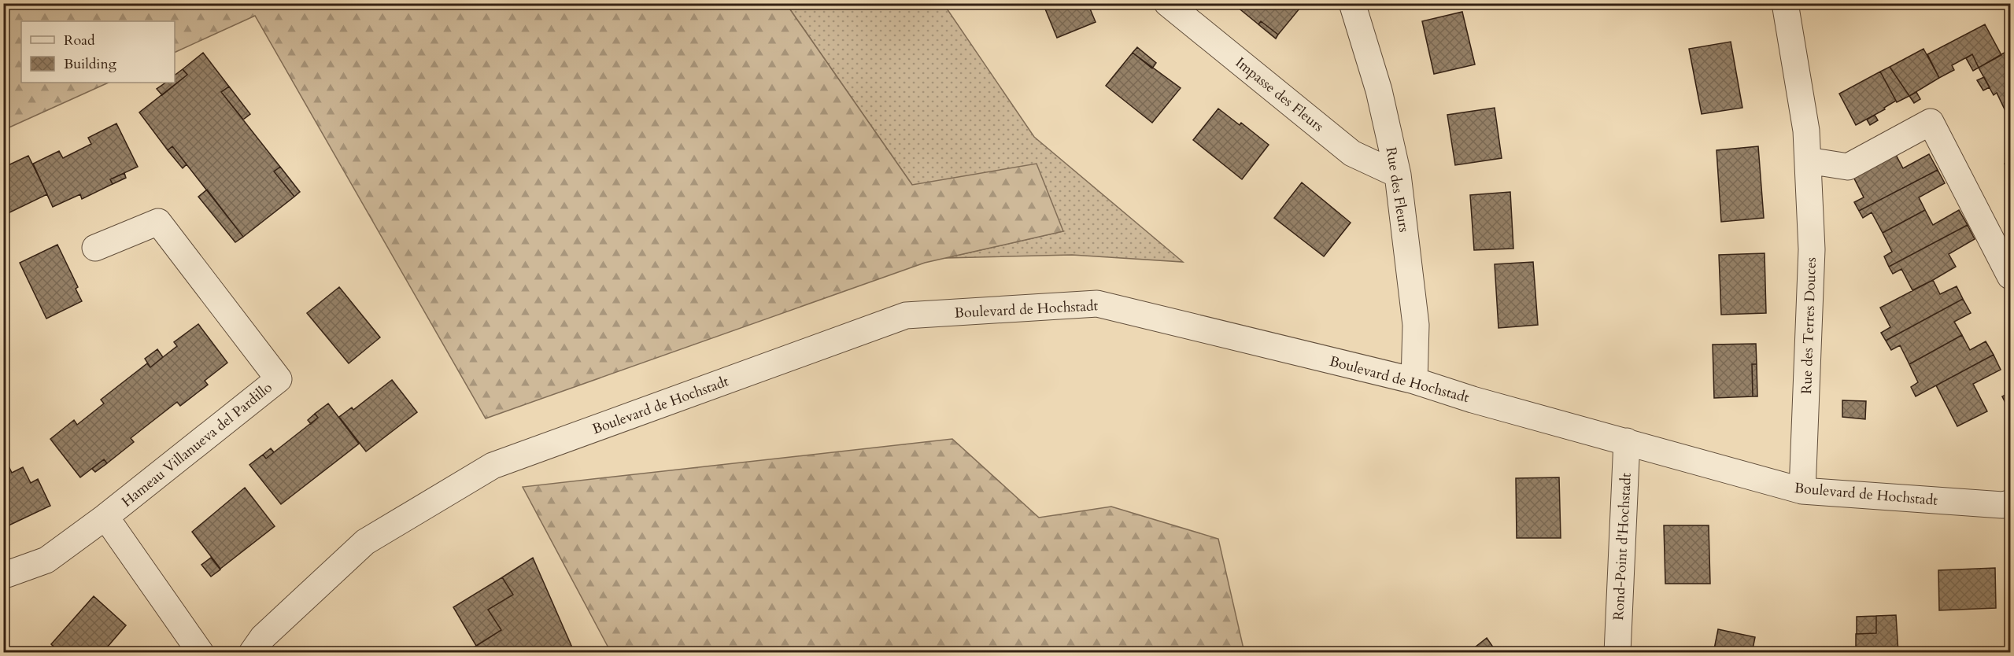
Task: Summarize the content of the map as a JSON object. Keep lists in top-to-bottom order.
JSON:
{
  "streets": {
    "street": [
      "Impasse des Fleurs",
      "Rue des Fleurs",
      "Boulevard de Hochstadt",
      "Rue des Terres Douces",
      "Hameau Villanueva del Pardillo",
      "Rond-Point d'Hochstadt"
    ]
  },
  "crossings": [
    ["Impasse des Fleurs", "Rue des Fleurs"],
    ["Rue des Fleurs", "Boulevard de Hochstadt"],
    ["Boulevard de Hochstadt", "Rue des Terres Douces"],
    ["Boulevard de Hochstadt", "Rond-Point d'Hochstadt"]
  ],
  "legend": ["Road", "Building"]
}
